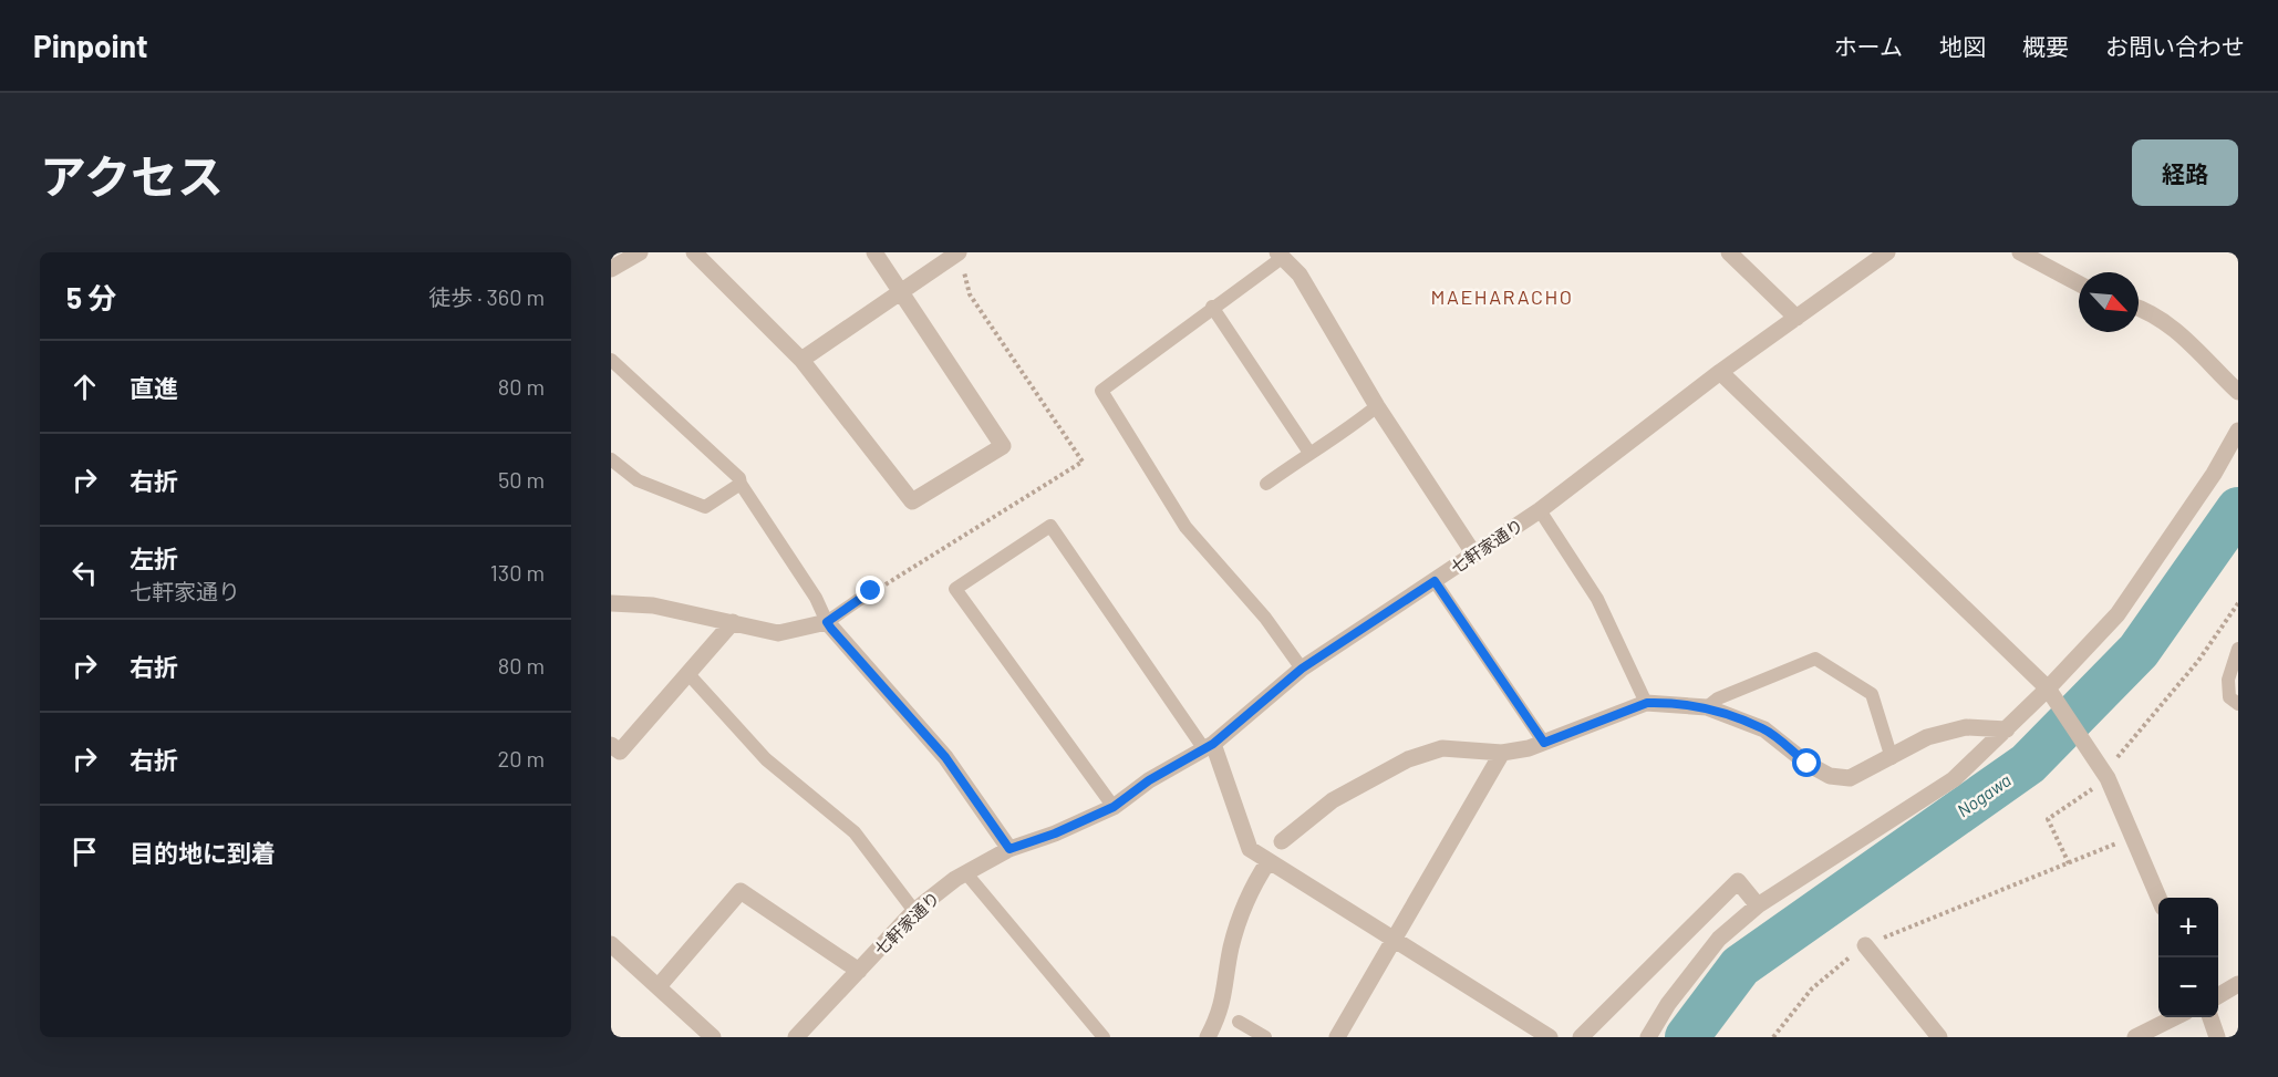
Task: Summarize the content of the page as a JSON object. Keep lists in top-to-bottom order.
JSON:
{
  "streets": {
    "street": ["七軒家通り"]
  },
  "districts": ["MAEHARACHO"],
  "water": ["Nogawa"],
  "north": "bottom right",
  "page": {
    "header": "Pinpoint",
    "nav": [
      "ホーム",
      "地図",
      "概要",
      "お問い合わせ"
    ],
    "title": "アクセス",
    "buttons": "経路",
    "heading": ["5 分", "徒歩 · 360 m"],
    "list": [
      ["直進", "80 m"],
      ["右折", "50 m"],
      ["左折", "七軒家通り", "130 m"],
      ["右折", "80 m"],
      ["右折", "20 m"],
      "目的地に到着"
    ],
    "map_buttons": ["+", "−"]
  }
}
